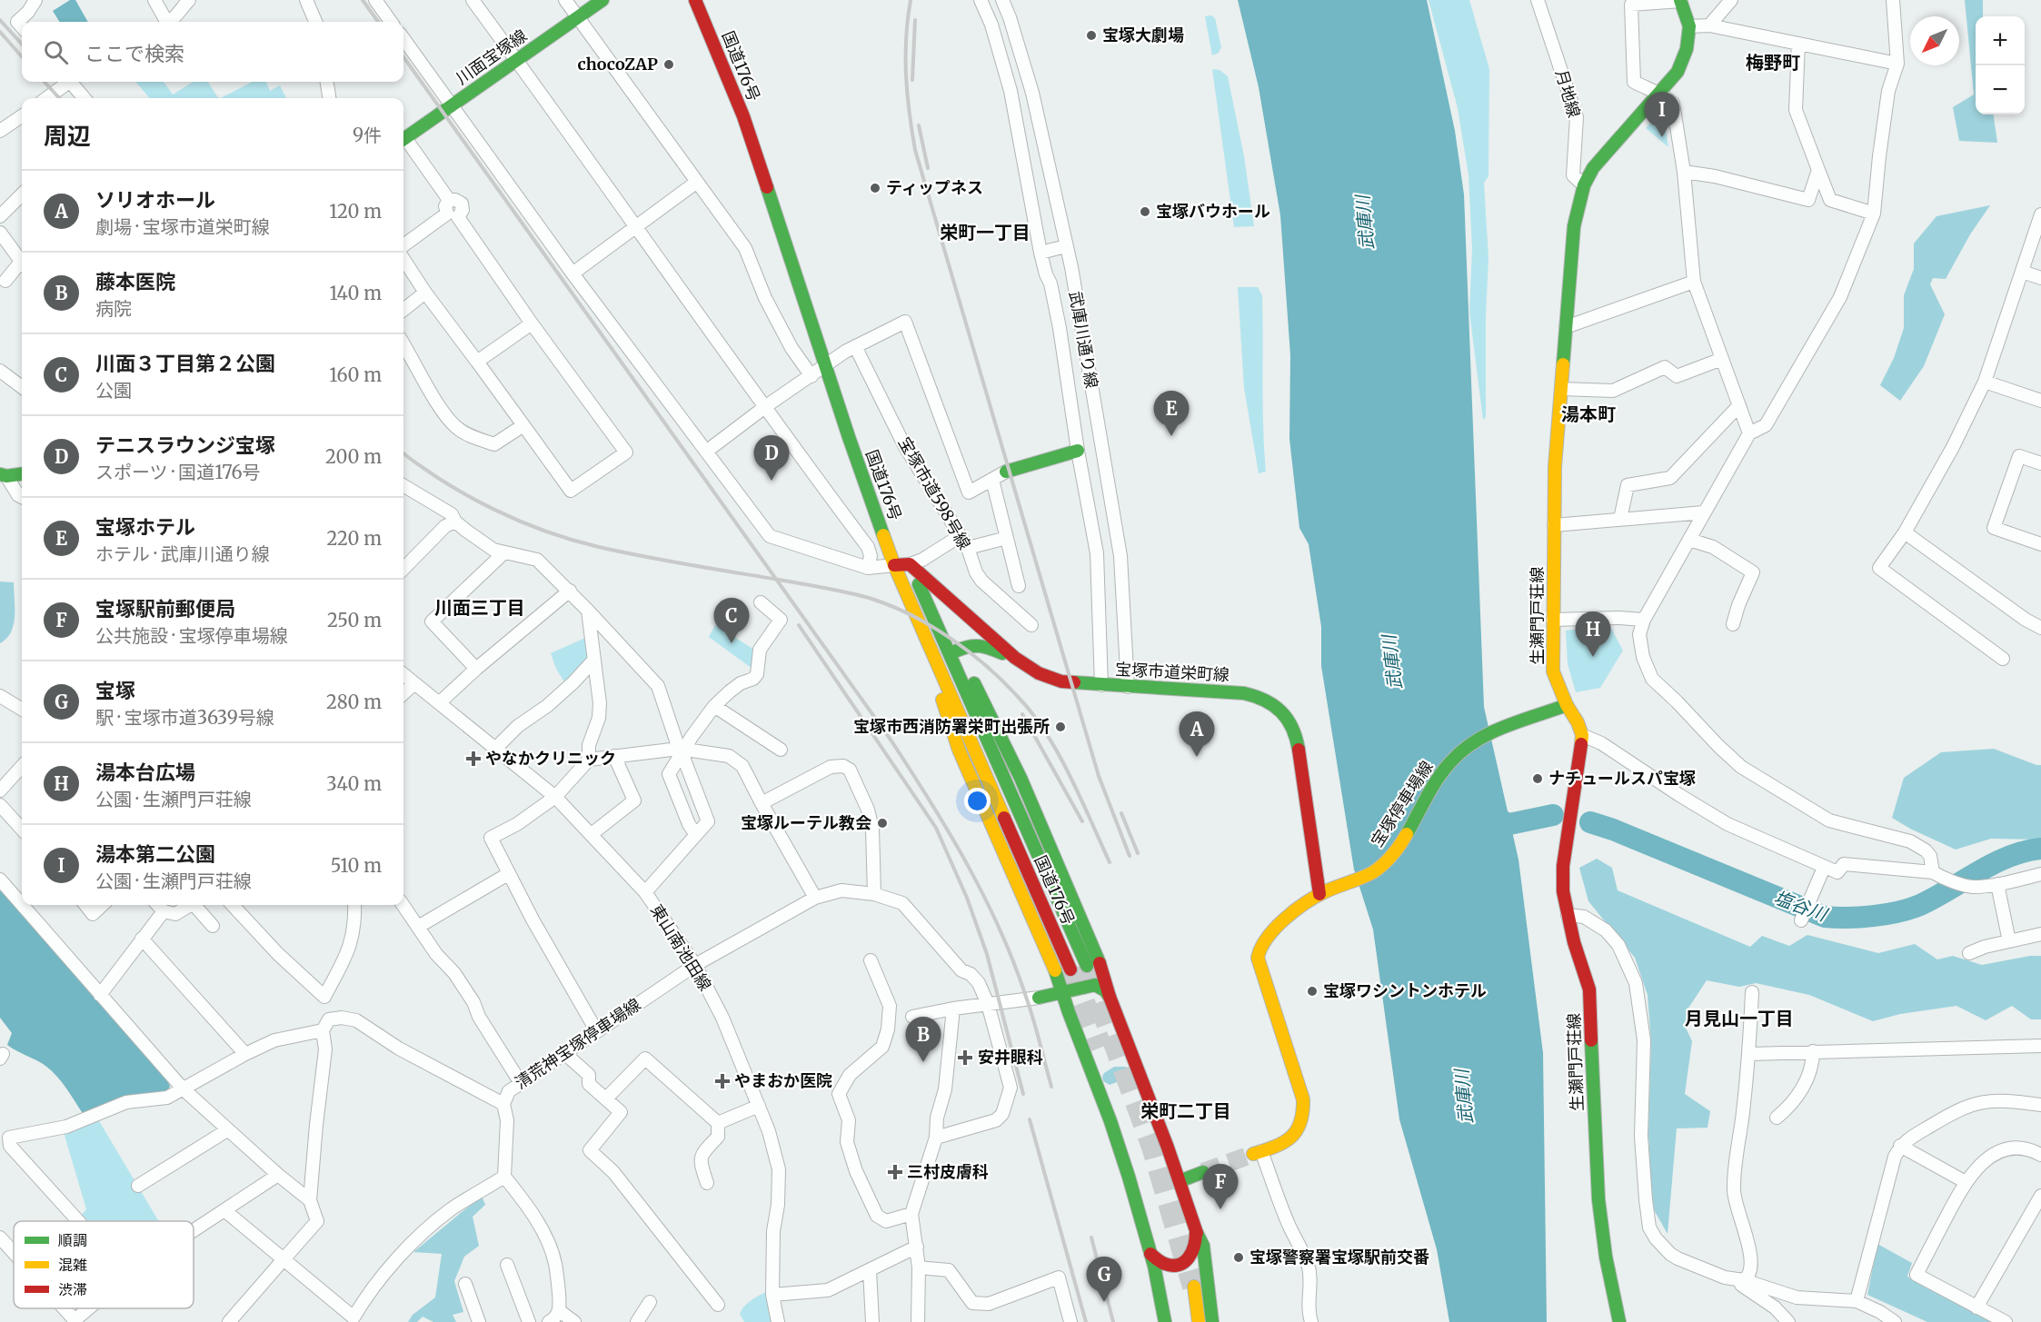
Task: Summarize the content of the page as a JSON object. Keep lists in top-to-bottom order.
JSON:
{
  "streets": {
    "main road": [
      "川面宝塚線",
      "国道176号",
      "生瀬門戸荘線",
      "宝塚市道栄町線",
      "宝塚停車場線"
    ],
    "street": [
      "月地線",
      "武庫川通り線",
      "宝塚市道598号線",
      "東山南池田線",
      "清荒神宝塚停車場線"
    ]
  },
  "crossings": [
    ["国道176号", "宝塚市道栄町線"],
    ["月地線", "生瀬門戸荘線"],
    ["武庫川通り線", "宝塚市道栄町線"],
    ["生瀬門戸荘線", "宝塚停車場線"],
    ["宝塚市道栄町線", "宝塚停車場線"],
    ["東山南池田線", "清荒神宝塚停車場線"]
  ],
  "districts": [
    "梅野町",
    "栄町一丁目",
    "湯本町",
    "川面三丁目",
    "月見山一丁目",
    "栄町二丁目"
  ],
  "water": ["武庫川", "塩谷川"],
  "places": {
    "other": [
      "宝塚大劇場",
      "chocoZAP",
      "ティップネス",
      "宝塚バウホール",
      "宝塚市西消防署栄町出張所",
      "ナチュールスパ宝塚",
      "宝塚ルーテル教会",
      "宝塚ワシントンホテル",
      "宝塚警察署宝塚駅前交番"
    ],
    "health": [
      "やなかクリニック",
      "安井眼科",
      "やまおか医院",
      "三村皮膚科"
    ]
  },
  "legend": ["順調", "混雑", "渋滞"],
  "north": "bottom left",
  "page": {
    "map_buttons": ["+", "−"],
    "search": "ここで検索",
    "pins": [
      "I",
      "E",
      "D",
      "C",
      "H",
      "A",
      "B",
      "F",
      "G"
    ],
    "heading": ["周辺", "9件"],
    "list": [
      {
        "mark": "A",
        "name": "ソリオホール",
        "note": "劇場 · 宝塚市道栄町線",
        "value": "120 m"
      },
      {
        "mark": "B",
        "name": "藤本医院",
        "note": "病院",
        "value": "140 m"
      },
      {
        "mark": "C",
        "name": "川面３丁目第２公園",
        "note": "公園",
        "value": "160 m"
      },
      {
        "mark": "D",
        "name": "テニスラウンジ宝塚",
        "note": "スポーツ · 国道176号",
        "value": "200 m"
      },
      {
        "mark": "E",
        "name": "宝塚ホテル",
        "note": "ホテル · 武庫川通り線",
        "value": "220 m"
      },
      {
        "mark": "F",
        "name": "宝塚駅前郵便局",
        "note": "公共施設 · 宝塚停車場線",
        "value": "250 m"
      },
      {
        "mark": "G",
        "name": "宝塚",
        "note": "駅 · 宝塚市道3639号線",
        "value": "280 m"
      },
      {
        "mark": "H",
        "name": "湯本台広場",
        "note": "公園 · 生瀬門戸荘線",
        "value": "340 m"
      },
      {
        "mark": "I",
        "name": "湯本第二公園",
        "note": "公園 · 生瀬門戸荘線",
        "value": "510 m"
      }
    ]
  }
}
